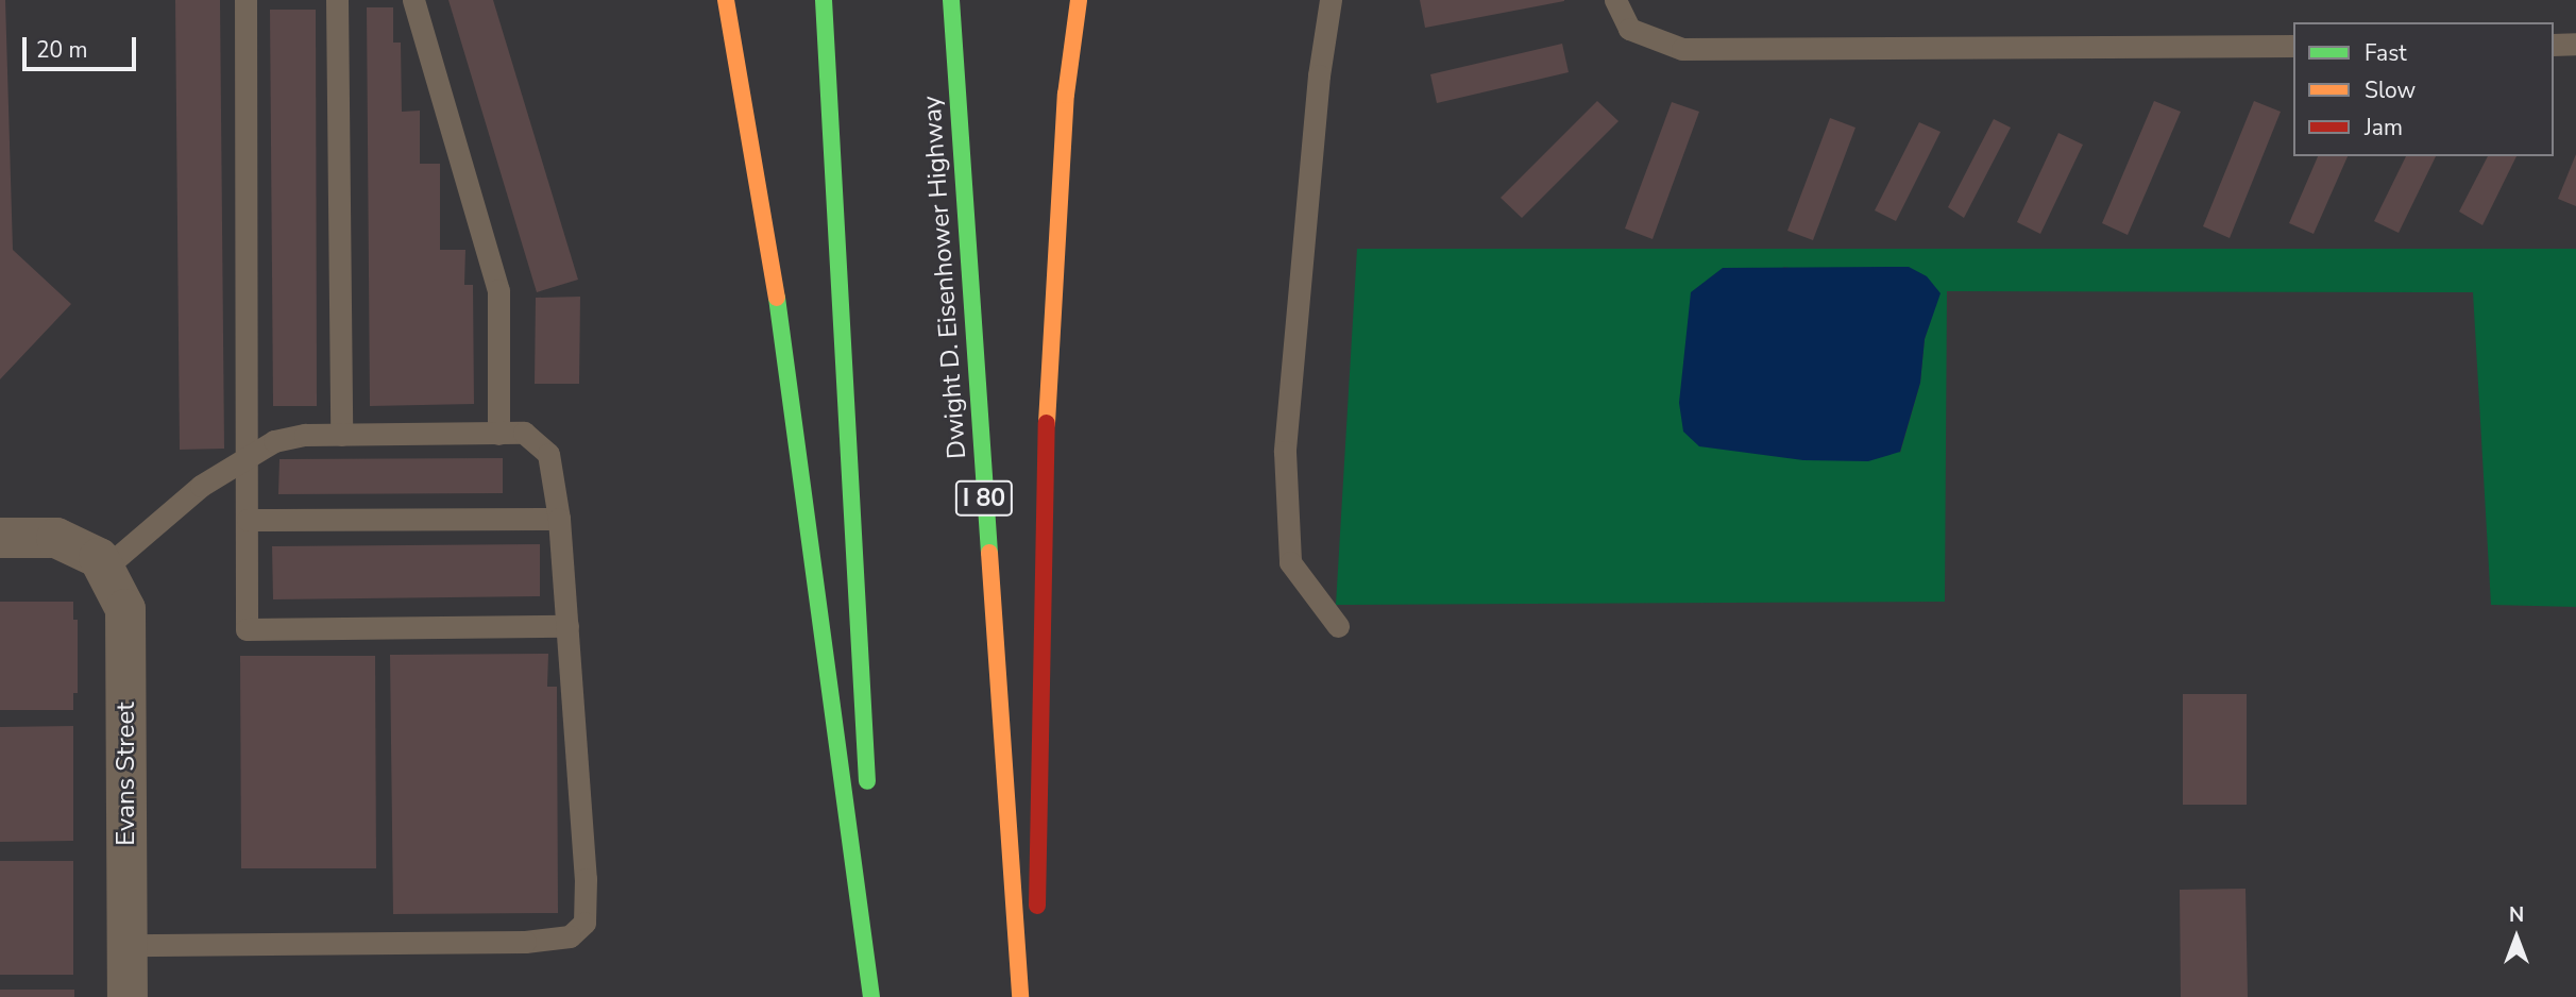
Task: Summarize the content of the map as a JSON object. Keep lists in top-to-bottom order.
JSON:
{
  "streets": {
    "highway": ["Dwight D. Eisenhower Highway", "I 80"],
    "street": ["Evans Street"]
  },
  "legend": ["Fast", "Slow", "Jam"],
  "scale_bar": "20 m",
  "north": "top"
}
